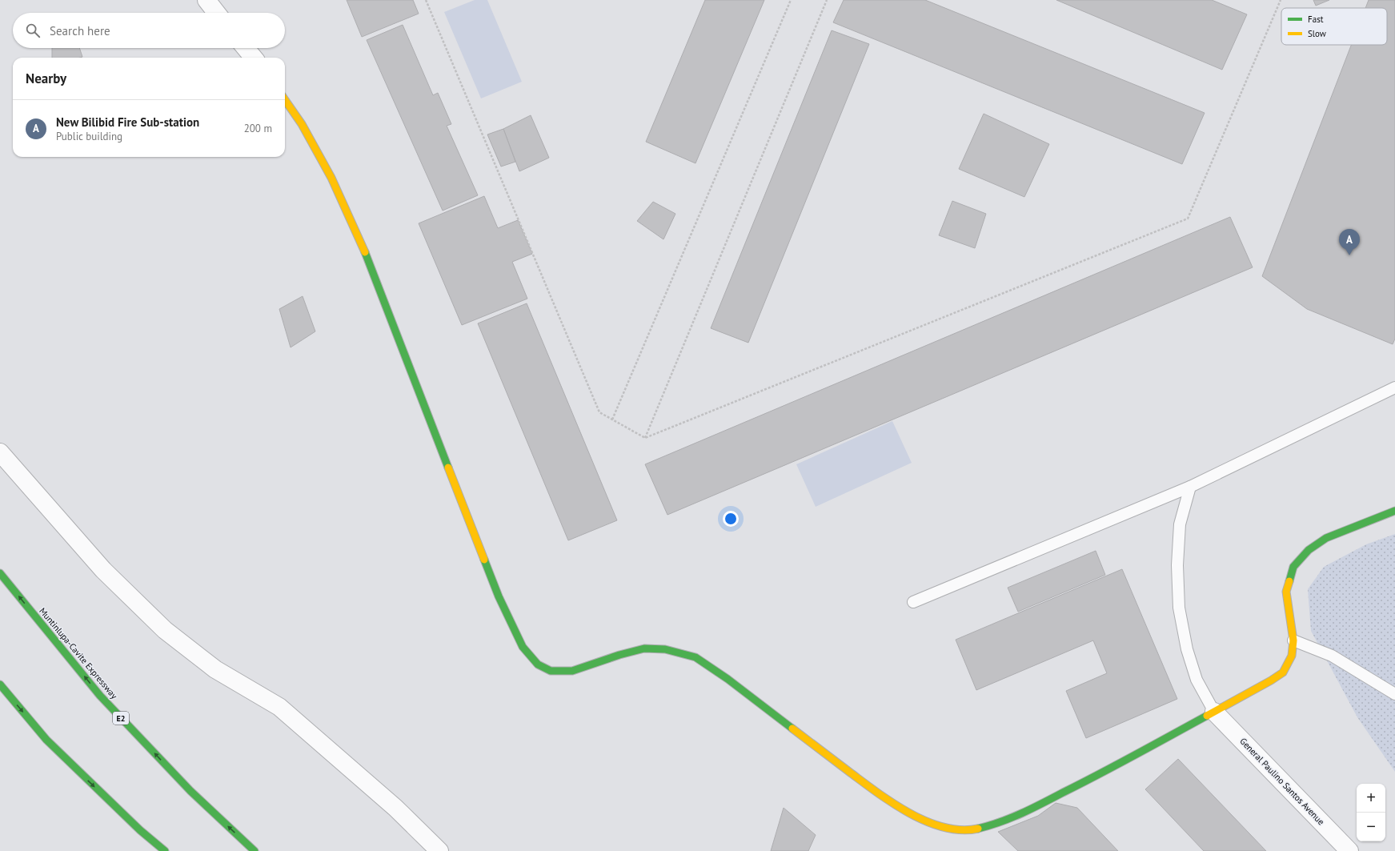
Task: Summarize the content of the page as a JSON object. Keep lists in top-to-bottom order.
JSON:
{
  "streets": {
    "main road": ["Muntinlupa-Cavite Expressway", "E2"],
    "street": ["General Paulino Santos Avenue"]
  },
  "one_way": ["Muntinlupa-Cavite Expressway"],
  "legend": ["Fast", "Slow"],
  "page": {
    "search": "Search here",
    "heading": "Nearby",
    "list": [
      {
        "mark": "A",
        "name": "New Bilibid Fire Sub-station",
        "note": "Public building",
        "value": "200 m"
      }
    ],
    "pins": "A",
    "map_buttons": ["+", "−"]
  }
}
